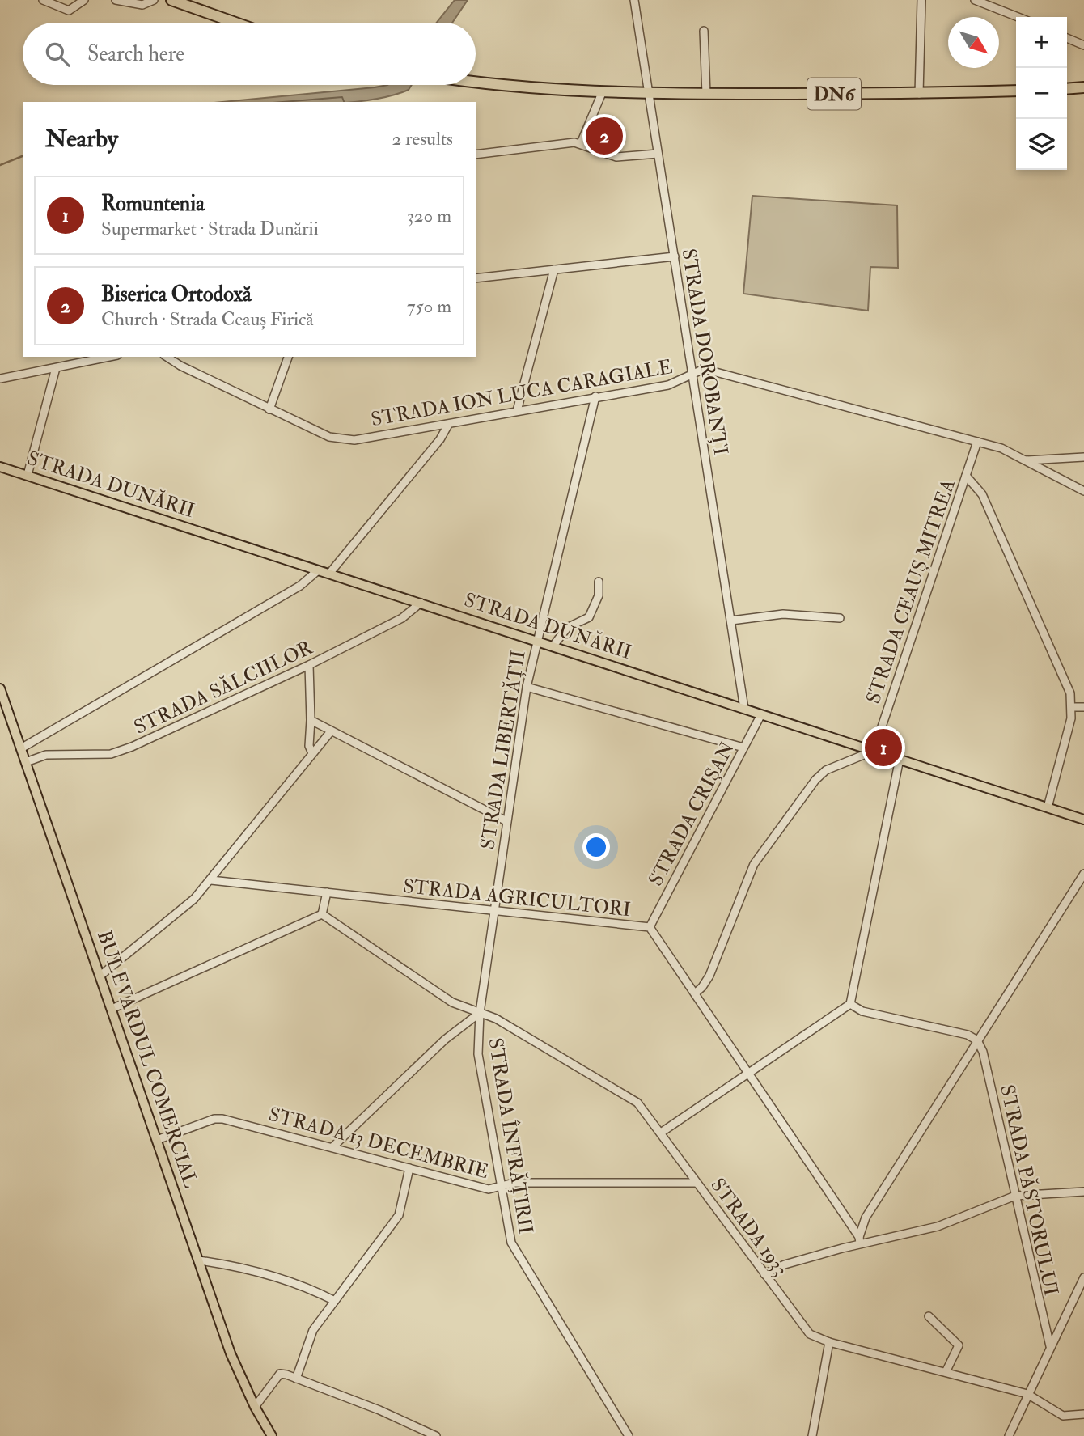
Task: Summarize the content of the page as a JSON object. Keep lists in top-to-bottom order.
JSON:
{
  "streets": {
    "highway": ["DN6"],
    "main road": ["STRADA DUNĂRII", "BULEVARDUL COMERCIAL"],
    "street": [
      "STRADA DOROBANȚI",
      "STRADA ION LUCA CARAGIALE",
      "STRADA CEAUȘ MITREA",
      "STRADA SĂLCIILOR",
      "STRADA LIBERTĂȚII",
      "STRADA CRIȘAN",
      "STRADA AGRICULTORI",
      "STRADA ÎNFRĂȚIRII",
      "STRADA 13 DECEMBRIE",
      "STRADA PĂSTORULUI",
      "STRADA 1933"
    ]
  },
  "crossings": [
    ["DN6", "STRADA DOROBANȚI"],
    ["STRADA DOROBANȚI", "STRADA ION LUCA CARAGIALE"],
    ["STRADA DOROBANȚI", "STRADA DUNĂRII"],
    ["STRADA ION LUCA CARAGIALE", "STRADA CEAUȘ MITREA"],
    ["STRADA ION LUCA CARAGIALE", "STRADA LIBERTĂȚII"],
    ["STRADA DUNĂRII", "STRADA CEAUȘ MITREA"],
    ["STRADA DUNĂRII", "STRADA SĂLCIILOR"],
    ["STRADA DUNĂRII", "STRADA LIBERTĂȚII"],
    ["STRADA DUNĂRII", "STRADA CRIȘAN"],
    ["STRADA SĂLCIILOR", "BULEVARDUL COMERCIAL"],
    ["STRADA LIBERTĂȚII", "STRADA AGRICULTORI"],
    ["STRADA LIBERTĂȚII", "STRADA ÎNFRĂȚIRII"],
    ["STRADA LIBERTĂȚII", "STRADA 1933"],
    ["STRADA CRIȘAN", "STRADA AGRICULTORI"],
    ["BULEVARDUL COMERCIAL", "STRADA 13 DECEMBRIE"],
    ["STRADA ÎNFRĂȚIRII", "STRADA 13 DECEMBRIE"],
    ["STRADA ÎNFRĂȚIRII", "STRADA 1933"],
    ["STRADA 13 DECEMBRIE", "STRADA 1933"]
  ],
  "north": "bottom right",
  "page": {
    "map_buttons": ["+", "−"],
    "search": "Search here",
    "heading": ["Nearby", "2 results"],
    "pins": ["2", "1"],
    "list": [
      {
        "mark": "1",
        "name": "Romuntenia",
        "note": "Supermarket · Strada Dunării",
        "value": "320 m"
      },
      {
        "mark": "2",
        "name": "Biserica Ortodoxă",
        "note": "Church · Strada Ceauș Firică",
        "value": "750 m"
      }
    ]
  }
}
